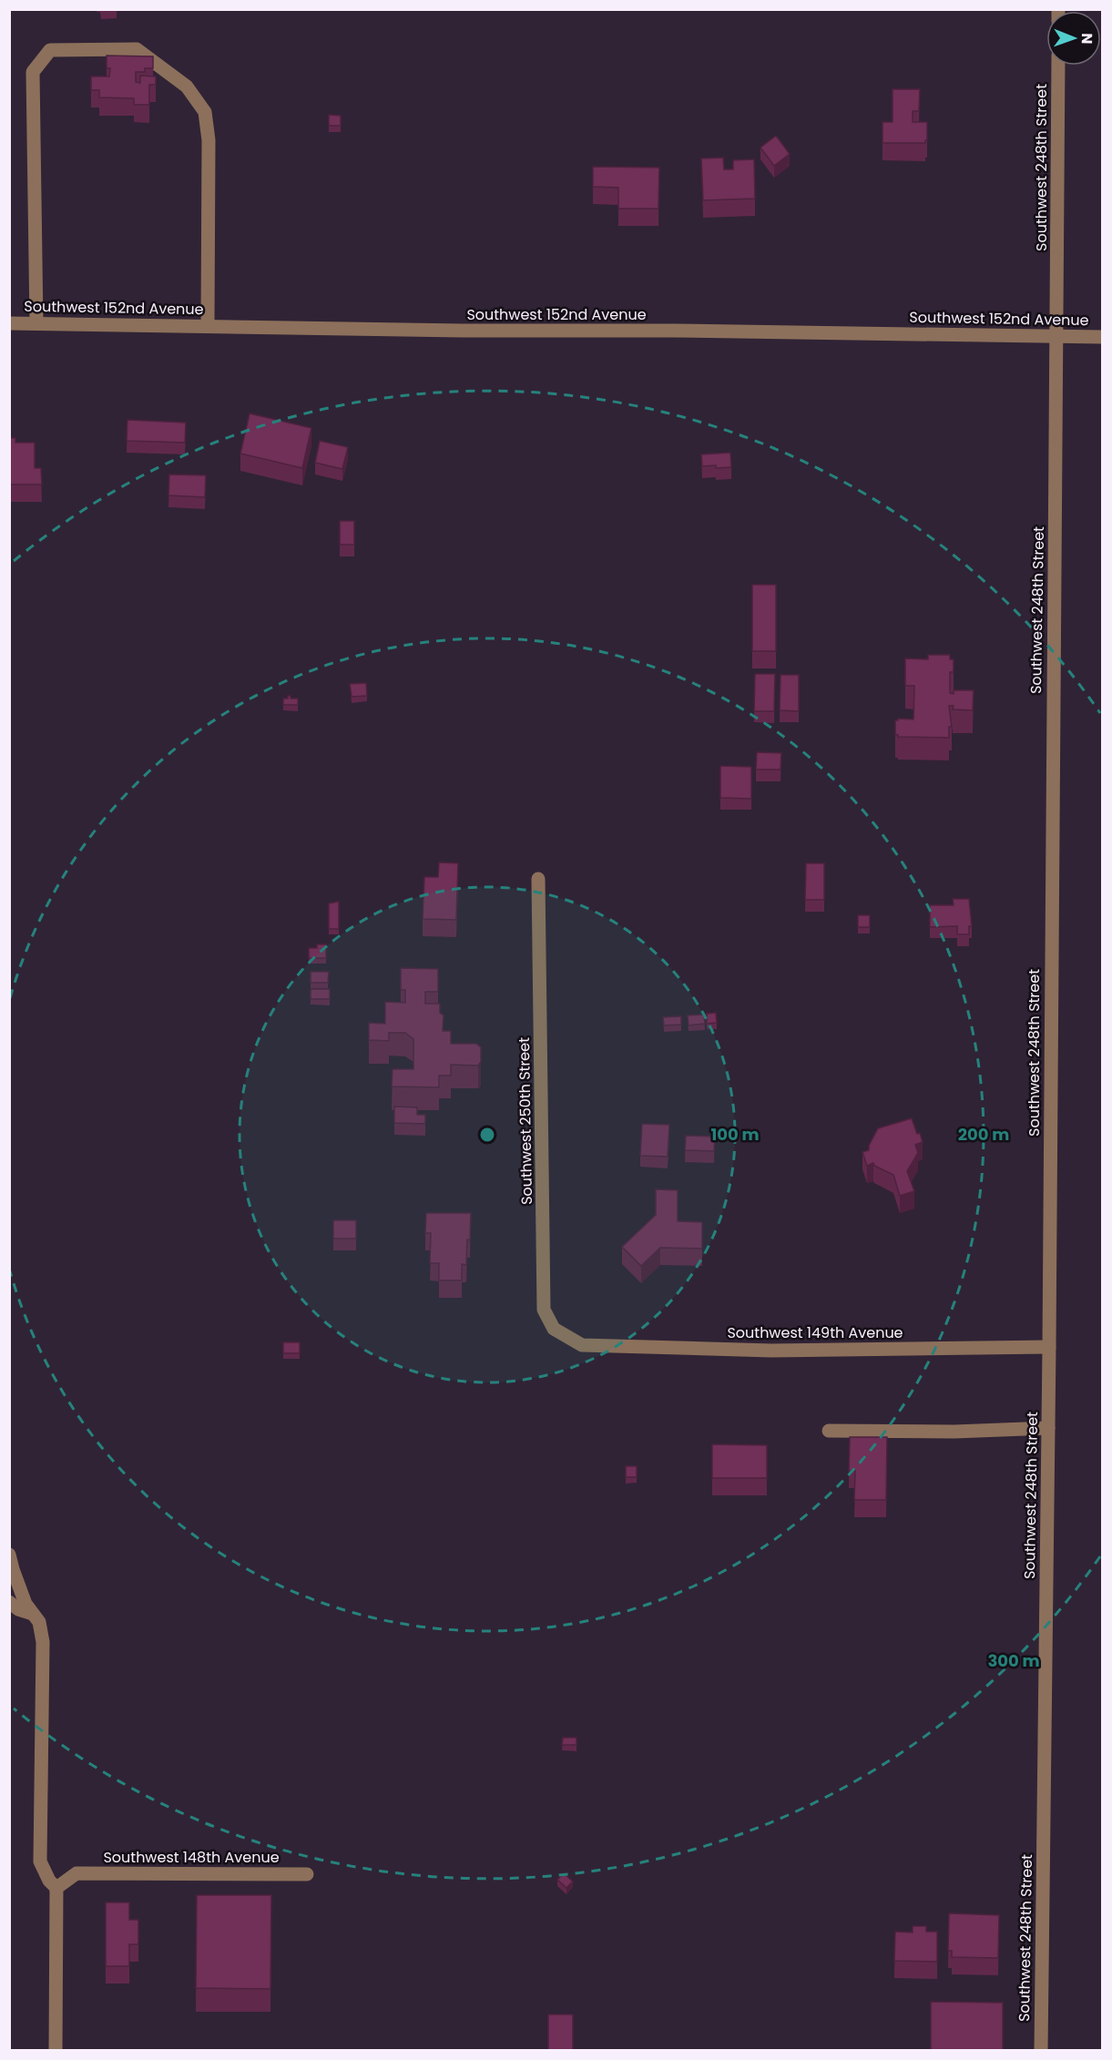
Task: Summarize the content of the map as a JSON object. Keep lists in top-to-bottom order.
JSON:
{
  "streets": {
    "street": [
      "Southwest 248th Street",
      "Southwest 152nd Avenue",
      "Southwest 250th Street",
      "Southwest 149th Avenue",
      "Southwest 148th Avenue"
    ]
  },
  "crossings": [
    ["Southwest 248th Street", "Southwest 152nd Avenue"],
    ["Southwest 248th Street", "Southwest 149th Avenue"],
    ["Southwest 250th Street", "Southwest 149th Avenue"]
  ],
  "north": "right",
  "rings": ["100 m", "200 m", "300 m"]
}
